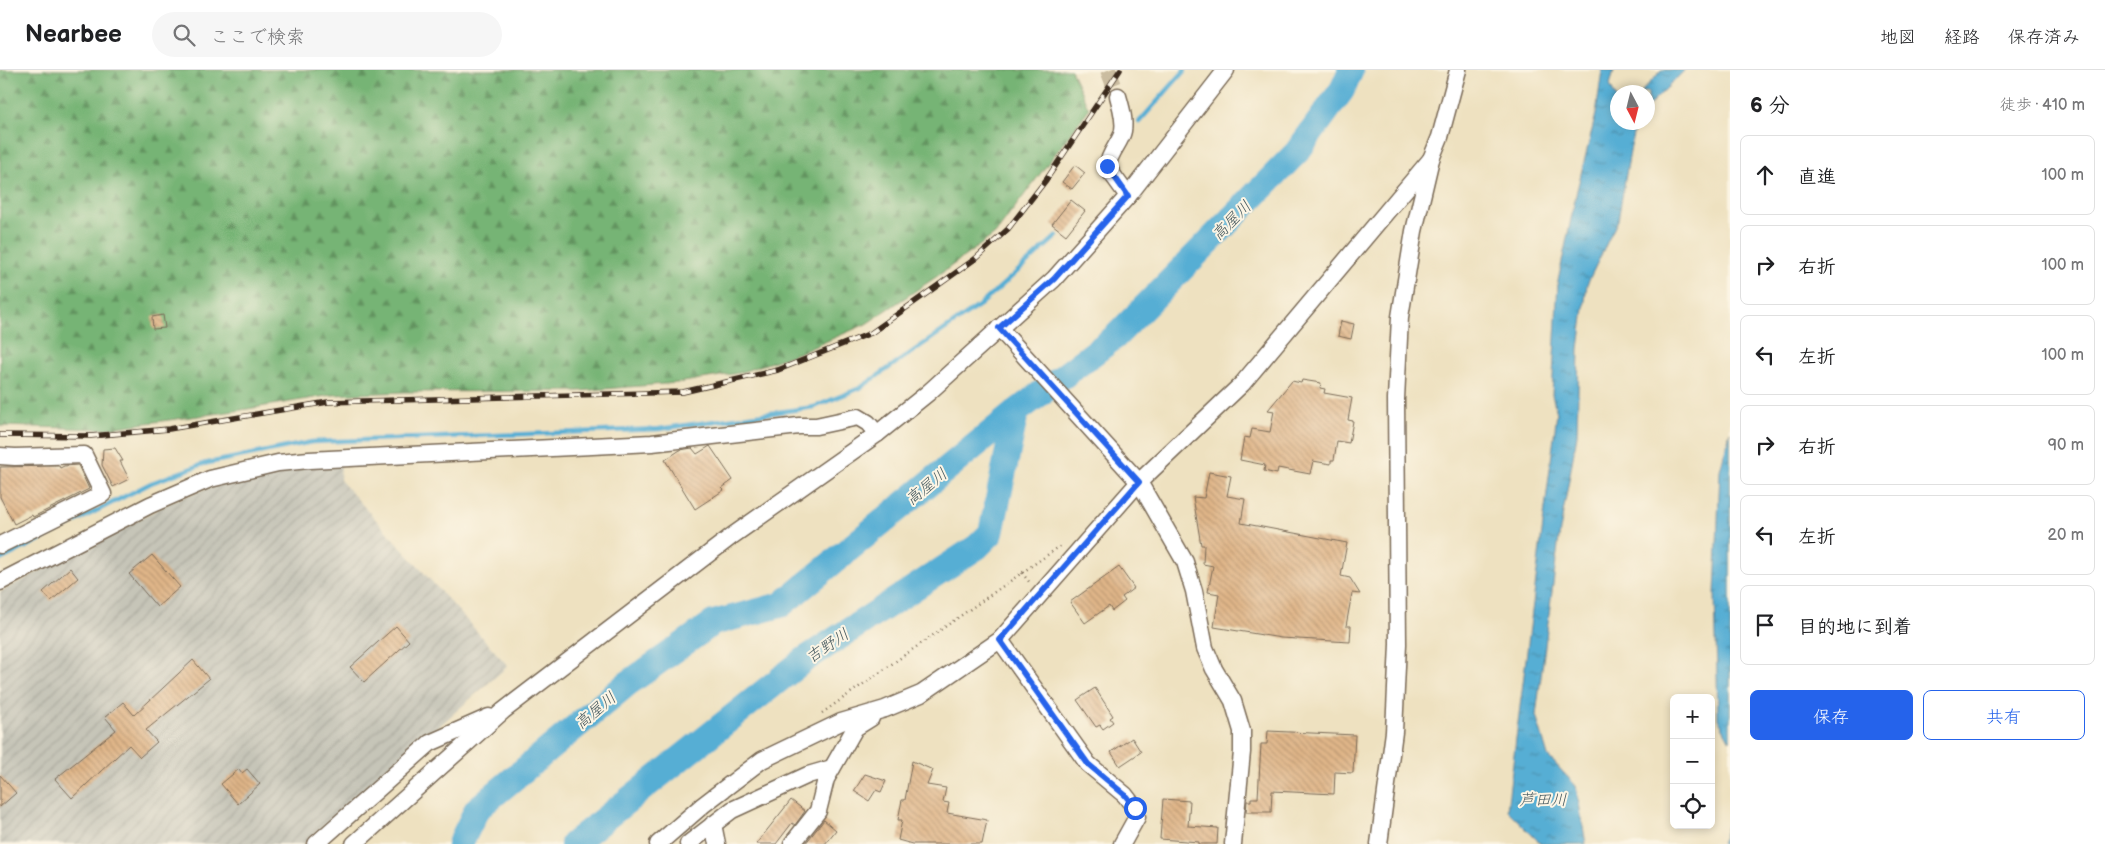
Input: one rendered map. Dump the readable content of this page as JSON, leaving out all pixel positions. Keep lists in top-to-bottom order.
{
  "water": ["高屋川", "吉野川", "芦田川"],
  "north": "bottom",
  "page": {
    "header": "Nearbee",
    "search": "ここで検索",
    "nav": ["地図", "経路", "保存済み"],
    "heading": ["6 分", "徒歩 · 410 m"],
    "list": [
      ["直進", "100 m"],
      ["右折", "100 m"],
      ["左折", "100 m"],
      ["右折", "90 m"],
      ["左折", "20 m"],
      "目的地に到着"
    ],
    "buttons": ["保存", "共有"],
    "map_buttons": ["+", "−"]
  }
}
